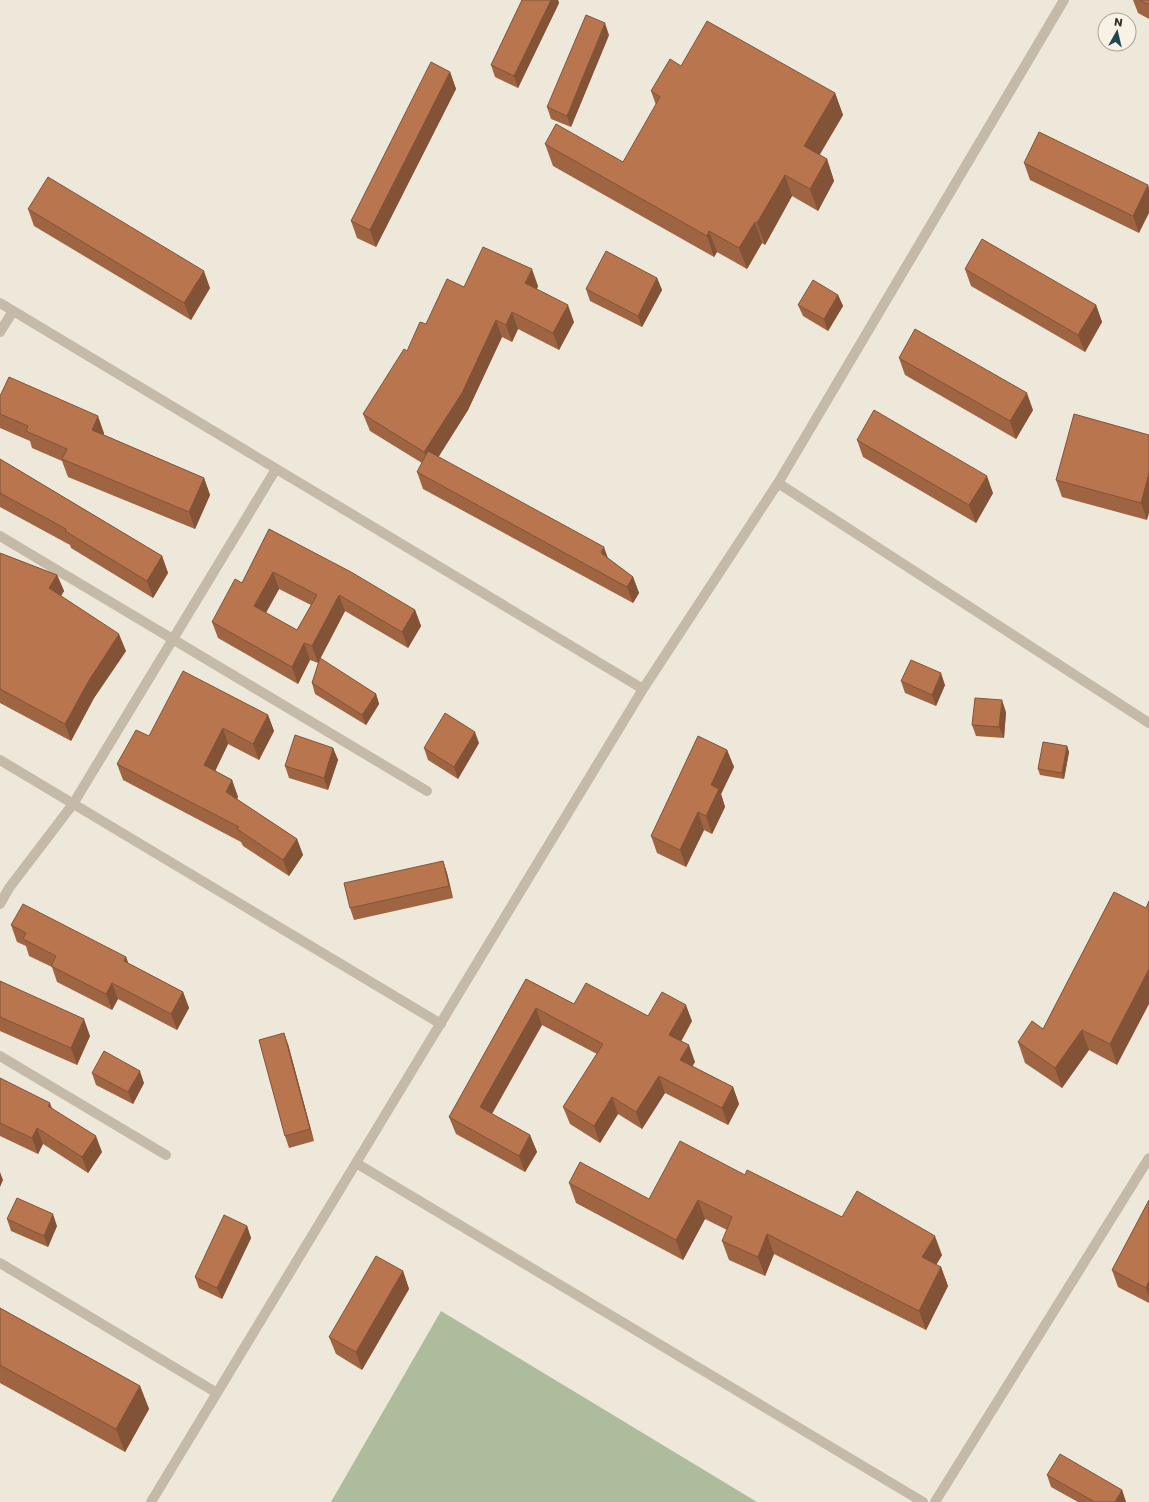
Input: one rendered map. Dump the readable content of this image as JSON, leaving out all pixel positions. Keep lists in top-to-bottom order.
{
  "north": "top"
}
